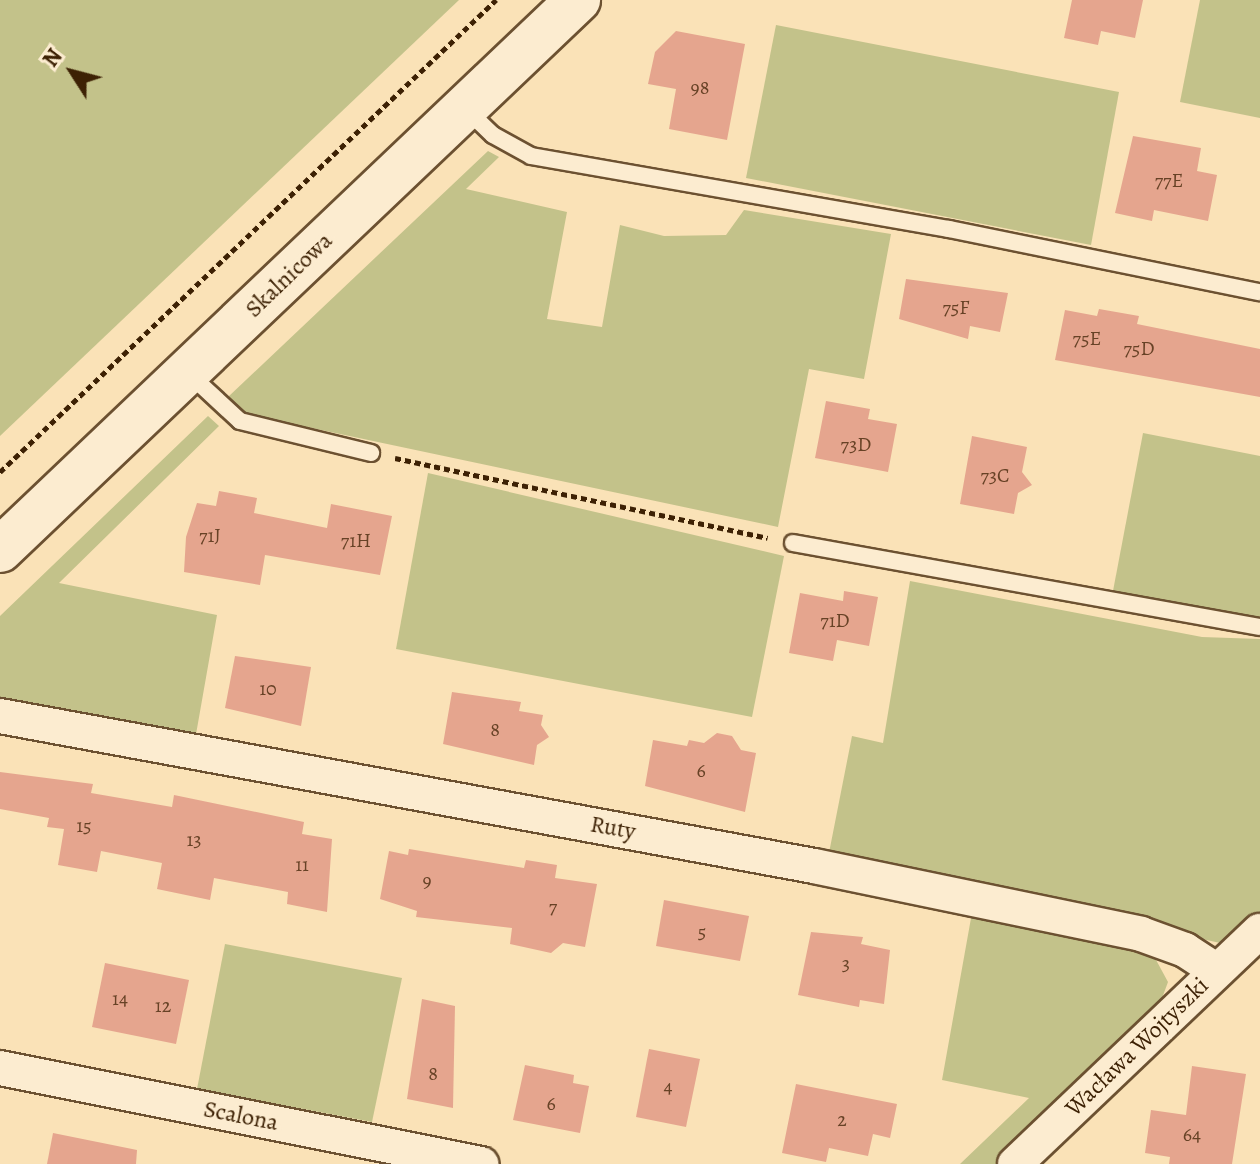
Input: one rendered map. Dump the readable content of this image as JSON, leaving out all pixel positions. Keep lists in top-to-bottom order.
{
  "streets": {
    "street": [
      "Skalnicowa",
      "Ruty",
      "Wacława Wojtyszki",
      "Scalona"
    ]
  },
  "crossings": [
    ["Ruty", "Wacława Wojtyszki"]
  ],
  "house_numbers": [
    "98",
    "77E",
    "75F",
    "75E",
    "75D",
    "73D",
    "73C",
    "71J",
    "71H",
    "71D",
    "10",
    "8",
    "6",
    "15",
    "13",
    "11",
    "9",
    "7",
    "5",
    "3",
    "14",
    "12",
    "8",
    "4",
    "6",
    "2",
    "64"
  ],
  "north": "top left"
}
